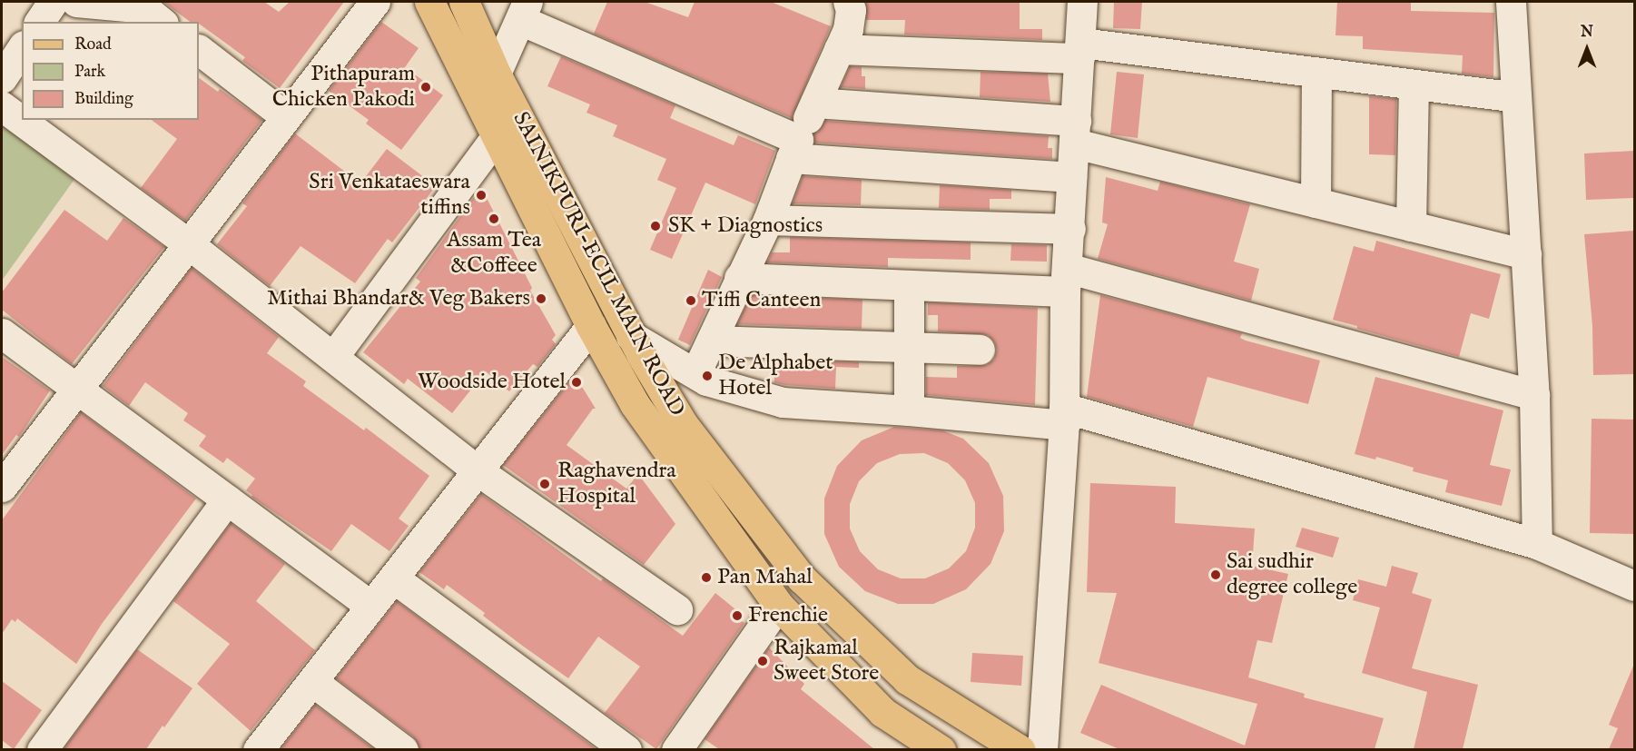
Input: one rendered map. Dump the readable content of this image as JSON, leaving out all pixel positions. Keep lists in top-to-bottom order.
{
  "streets": {
    "main road": ["SAINIKPURI-ECIL MAIN ROAD"]
  },
  "places": [
    "Pithapuram Chicken Pakodi",
    "Sri Venkataeswara tiffins",
    "Assam Tea &Coffeee",
    "SK + Diagnostics",
    "Mithai Bhandar& Veg Bakers",
    "Tiffi Canteen",
    "De Alphabet Hotel",
    "Woodside Hotel",
    "Raghavendra Hospital",
    "Sai sudhir degree college",
    "Pan Mahal",
    "Frenchie",
    "Rajkamal Sweet Store"
  ],
  "legend": ["Road", "Park", "Building"],
  "north": "top"
}
